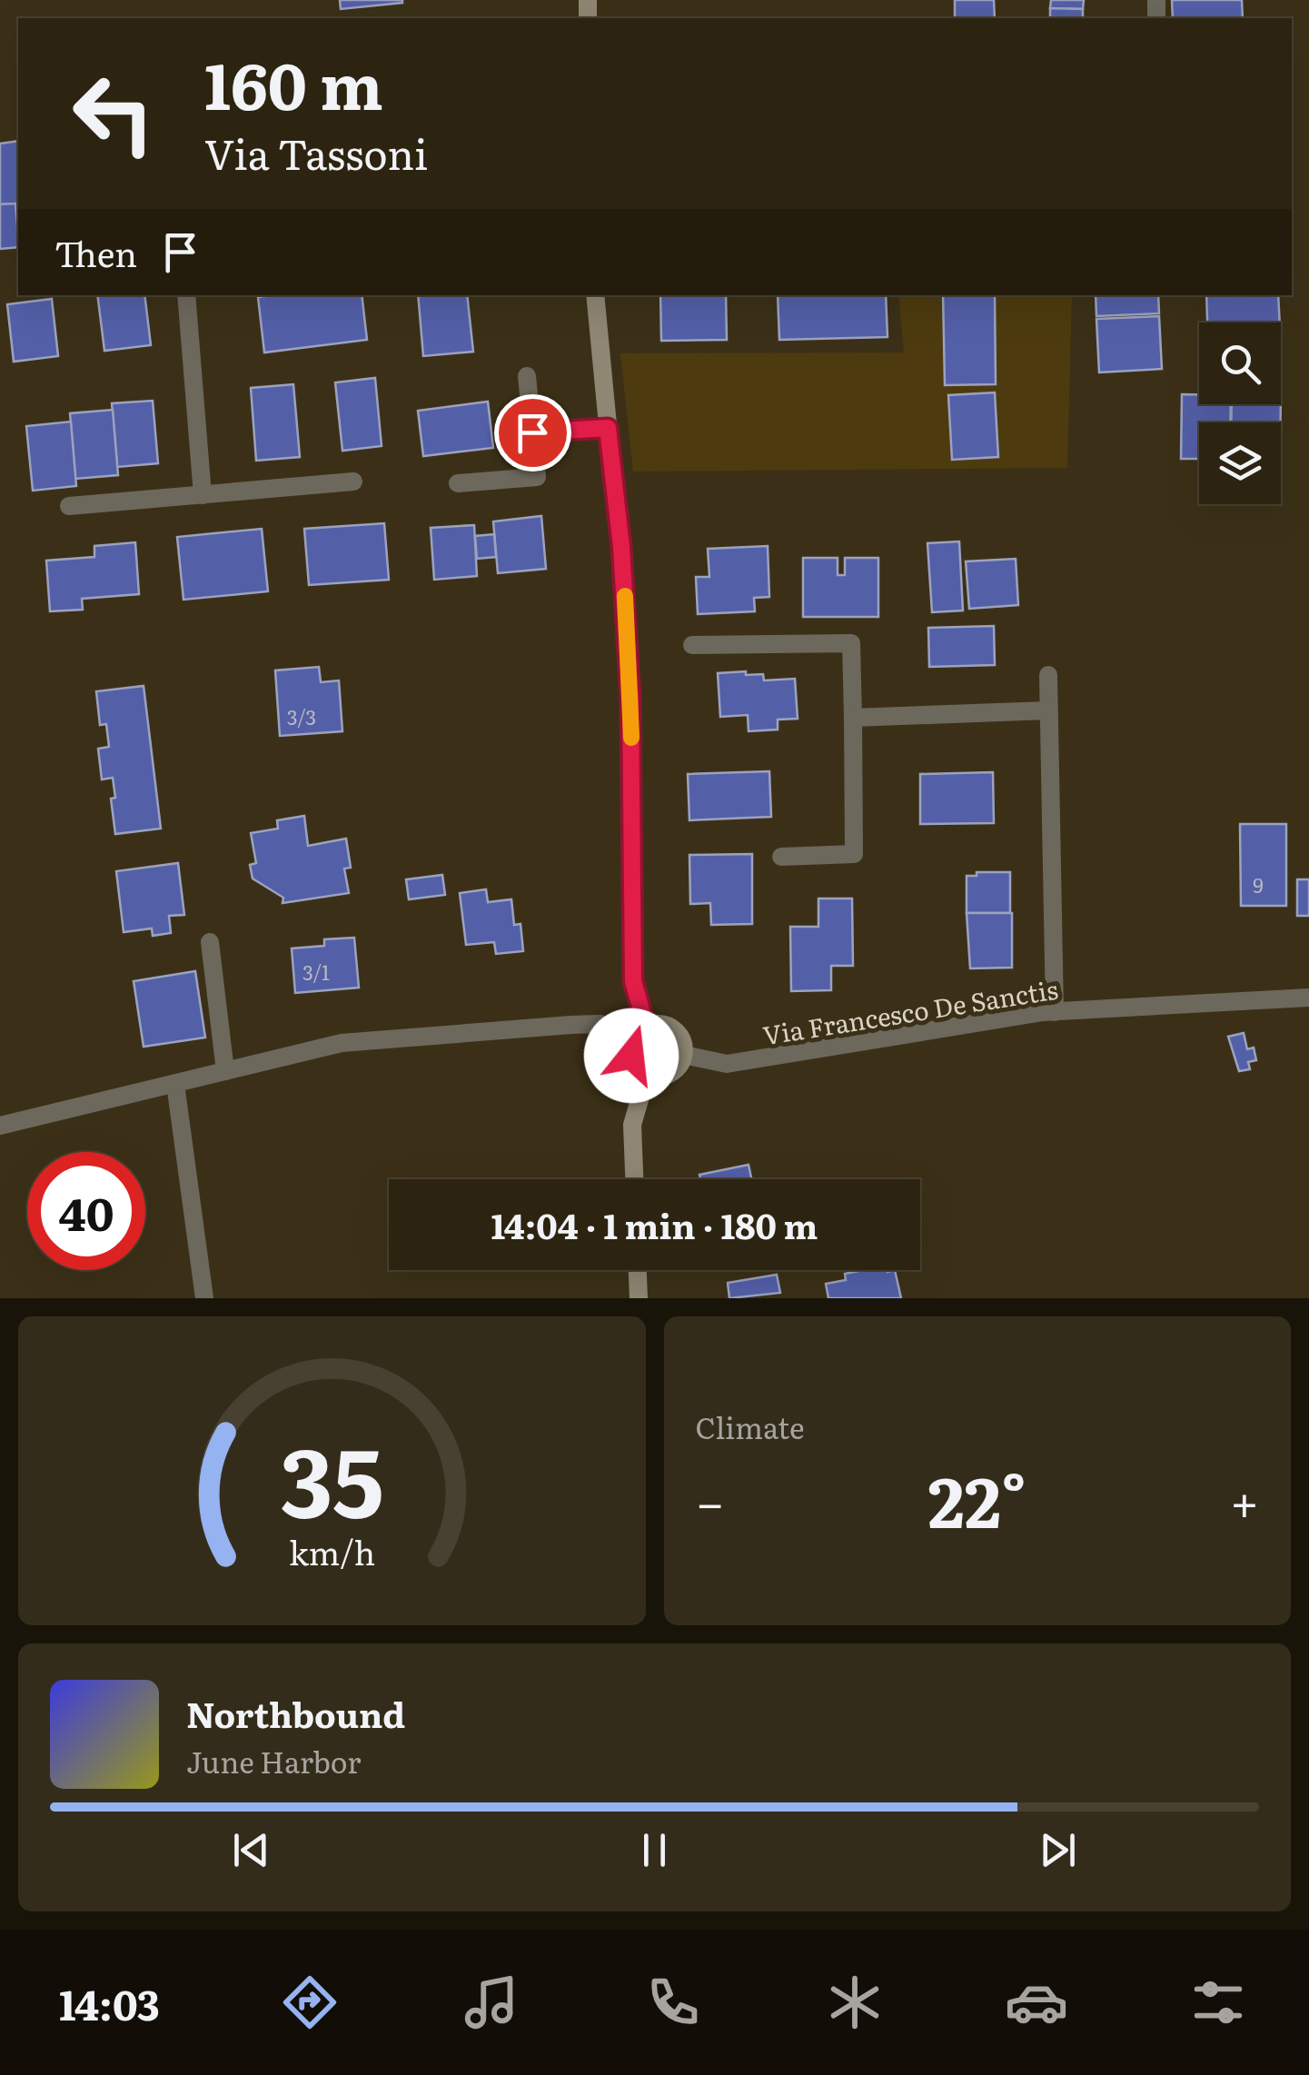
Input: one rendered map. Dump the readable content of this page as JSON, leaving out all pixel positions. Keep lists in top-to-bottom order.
{
  "streets": {
    "street": ["Via Francesco De Sanctis"]
  },
  "house_numbers": ["3/3", "9", "3/1"],
  "page": {
    "turn": ["160 m", "Via Tassoni"],
    "then": "Then",
    "limit": "40",
    "trip": "14:04 · 1 min · 180 m",
    "tile": "Climate",
    "heat": ["−", "22°", "+"],
    "song": ["Northbound", "June Harbor"],
    "tabs": "14:03",
    "gauge": ["35", "km/h"]
  }
}
